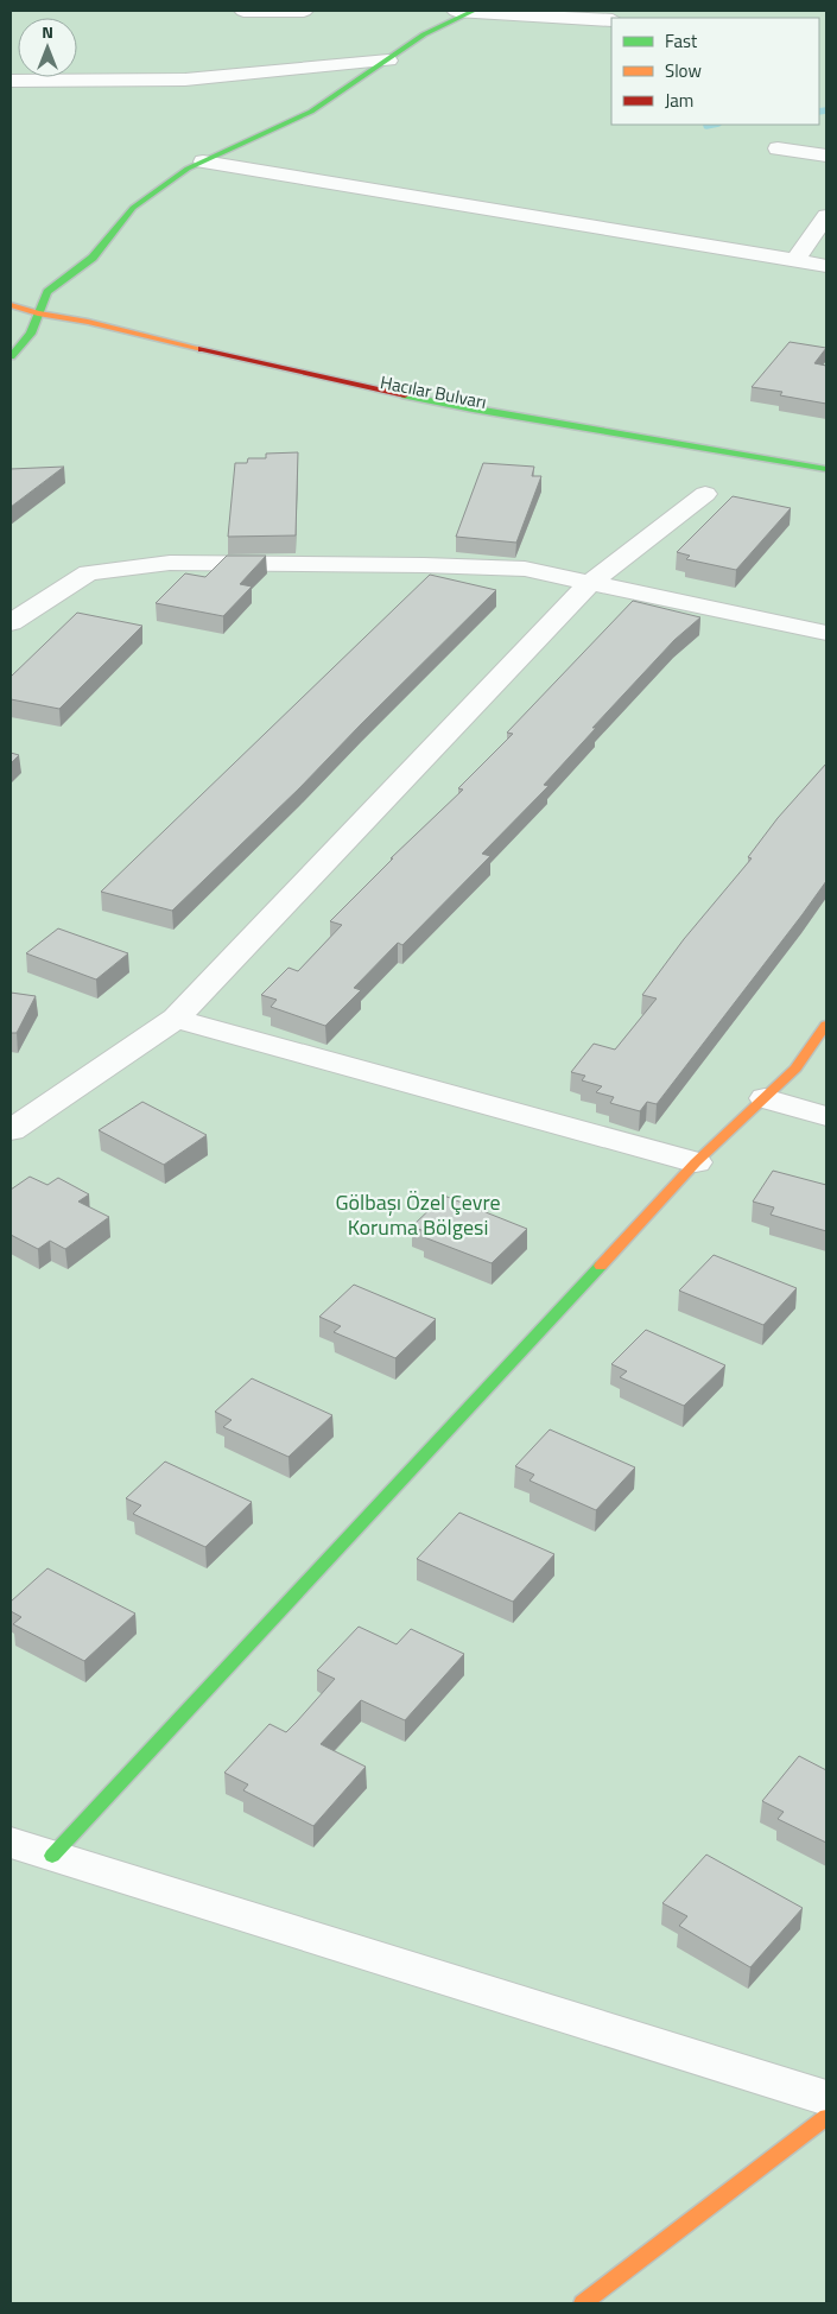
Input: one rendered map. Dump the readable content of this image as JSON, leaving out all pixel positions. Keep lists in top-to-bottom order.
{
  "streets": {
    "street": ["Hacılar Bulvarı"]
  },
  "parks": ["Gölbaşı Özel Çevre Koruma Bölgesi"],
  "legend": ["Fast", "Slow", "Jam"],
  "north": "top"
}
